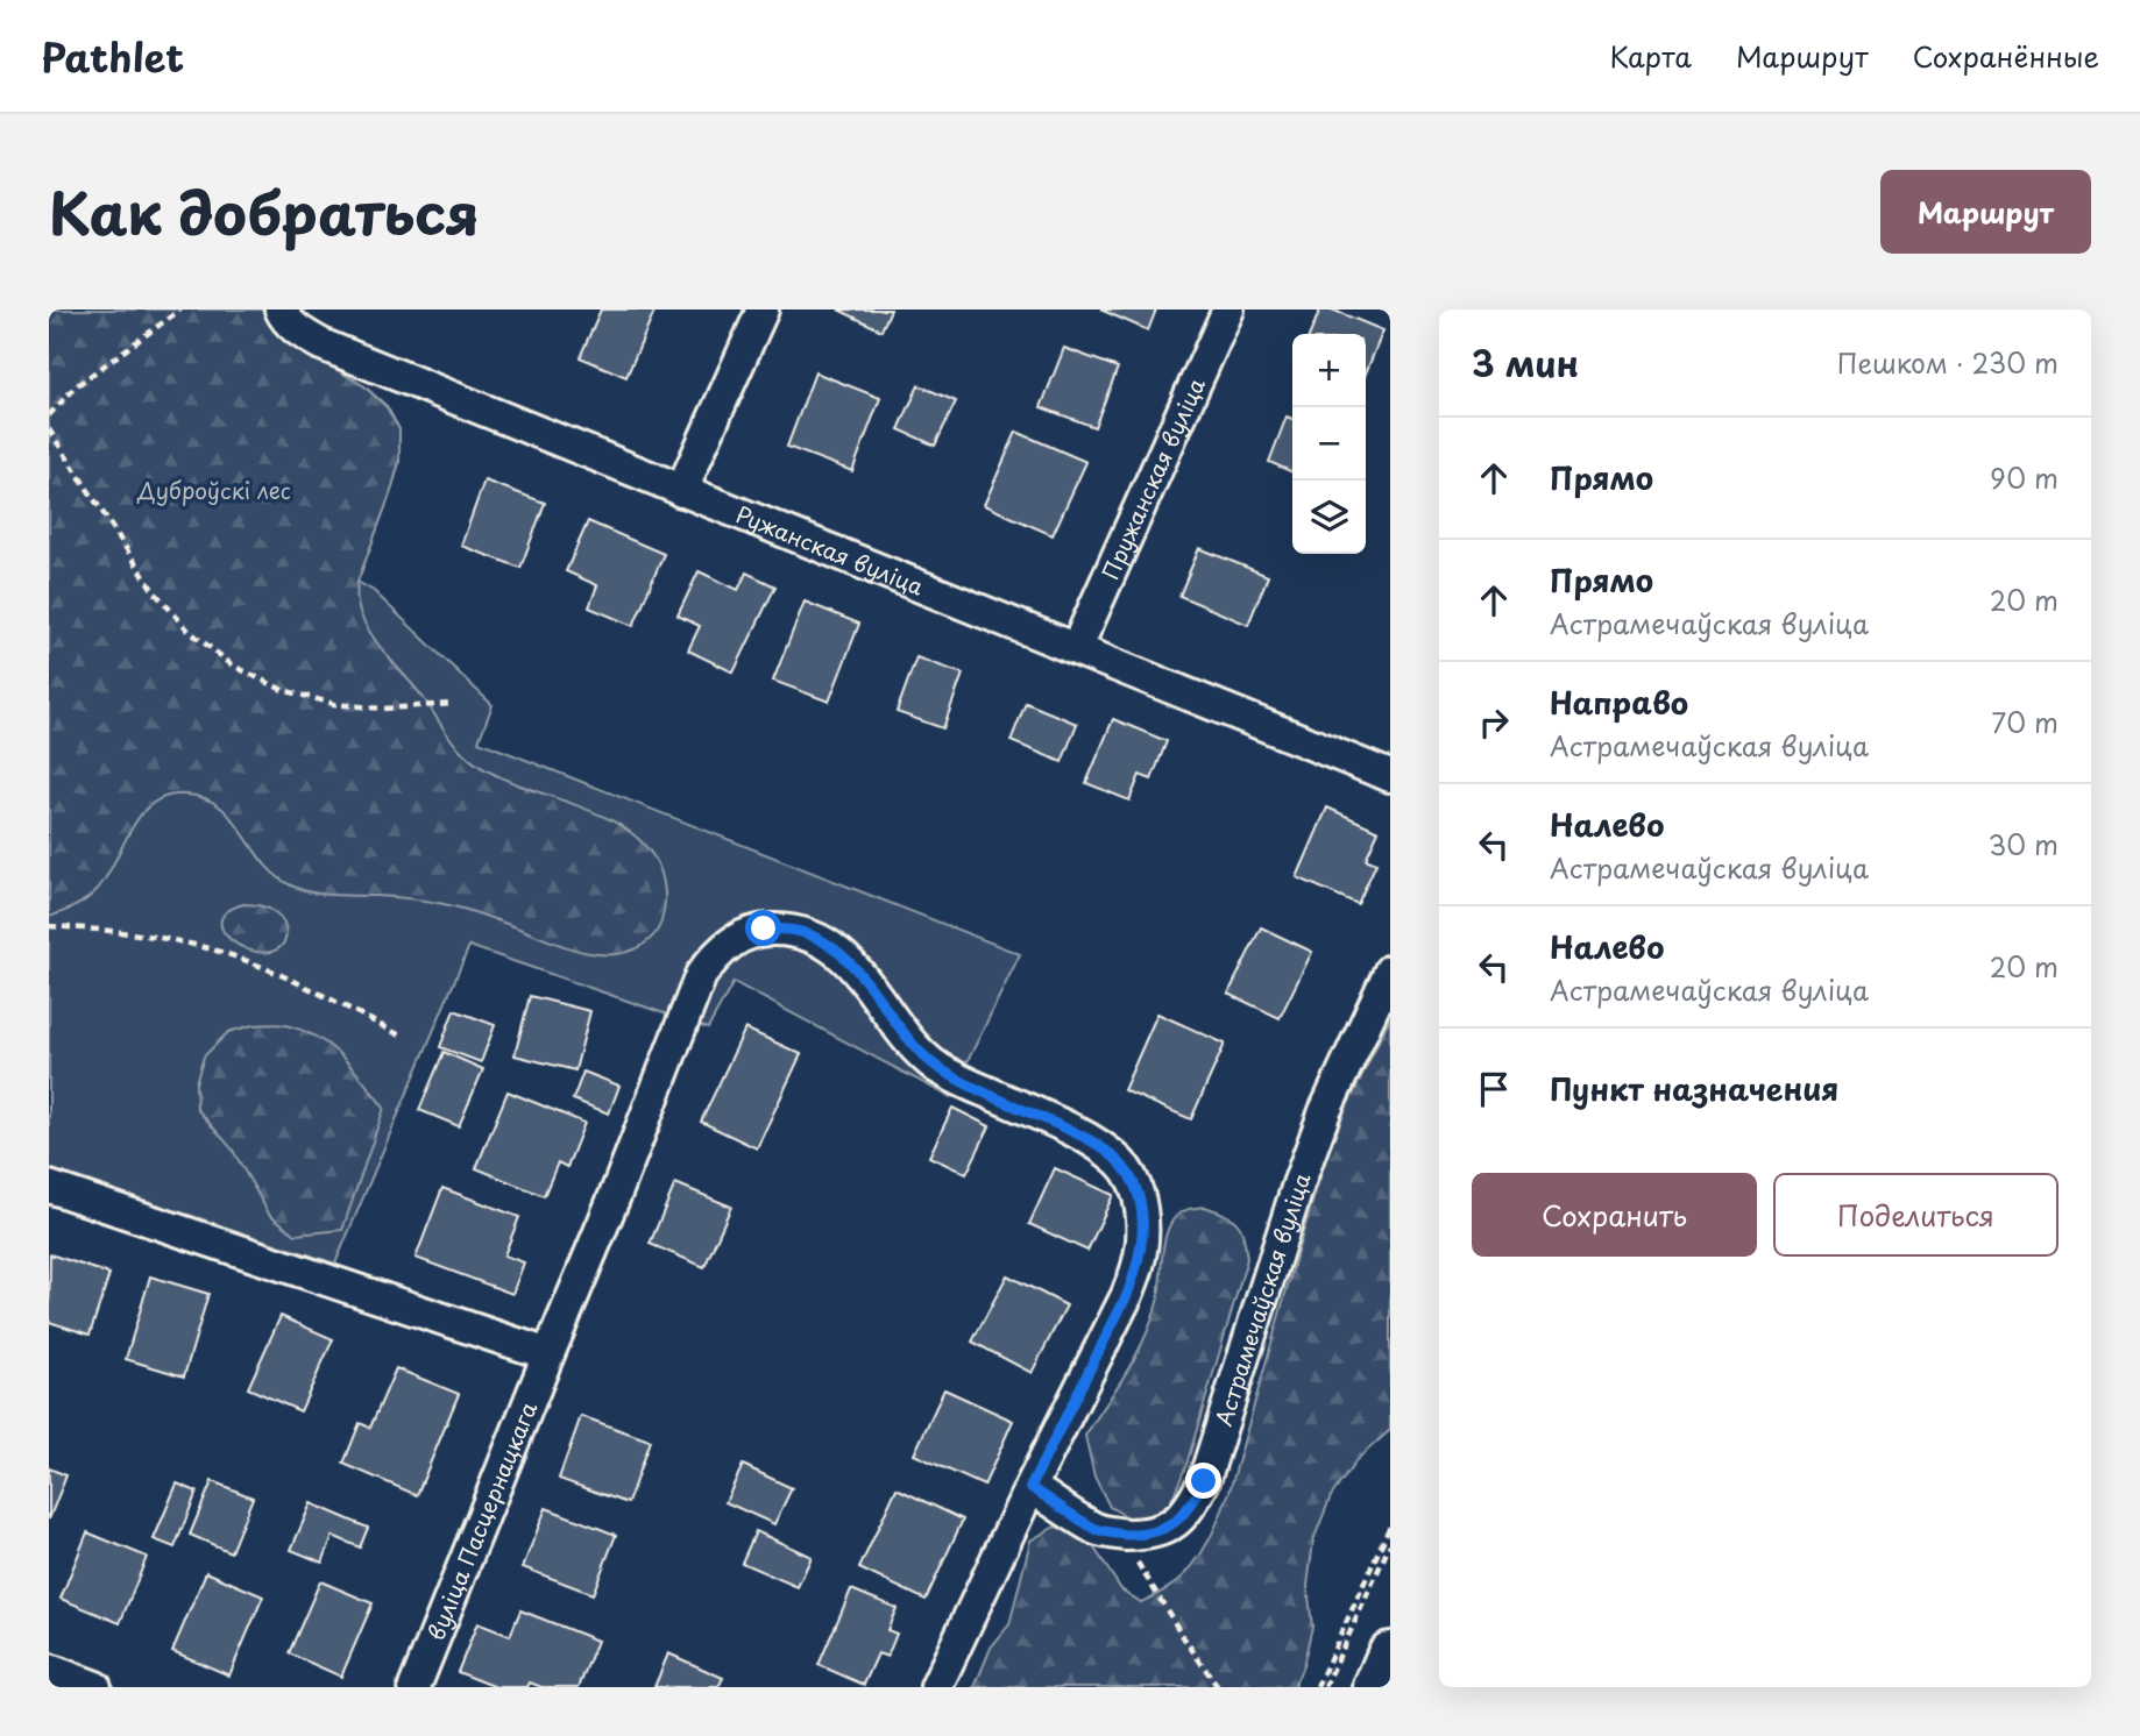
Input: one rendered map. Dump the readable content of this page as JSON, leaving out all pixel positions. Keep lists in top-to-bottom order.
{
  "streets": {
    "street": [
      "Пружанская вуліца",
      "Ружанская вуліца",
      "Астрамечаўская вуліца",
      "вуліца Пасцернацкага"
    ]
  },
  "crossings": [
    ["Пружанская вуліца", "Ружанская вуліца"],
    ["Астрамечаўская вуліца", "вуліца Пасцернацкага"]
  ],
  "parks": ["Дуброўскі лес"],
  "page": {
    "header": "Pathlet",
    "nav": ["Карта", "Маршрут", "Сохранённые"],
    "title": "Как добраться",
    "buttons": [
      "Маршрут",
      ["Сохранить", "Поделиться"]
    ],
    "heading": ["3 мин", "Пешком · 230 m"],
    "map_buttons": ["+", "−"],
    "list": [
      ["Прямо", "90 m"],
      ["Прямо", "Астрамечаўская вуліца", "20 m"],
      ["Направо", "Астрамечаўская вуліца", "70 m"],
      ["Налево", "Астрамечаўская вуліца", "30 m"],
      ["Налево", "Астрамечаўская вуліца", "20 m"],
      "Пункт назначения"
    ]
  }
}
